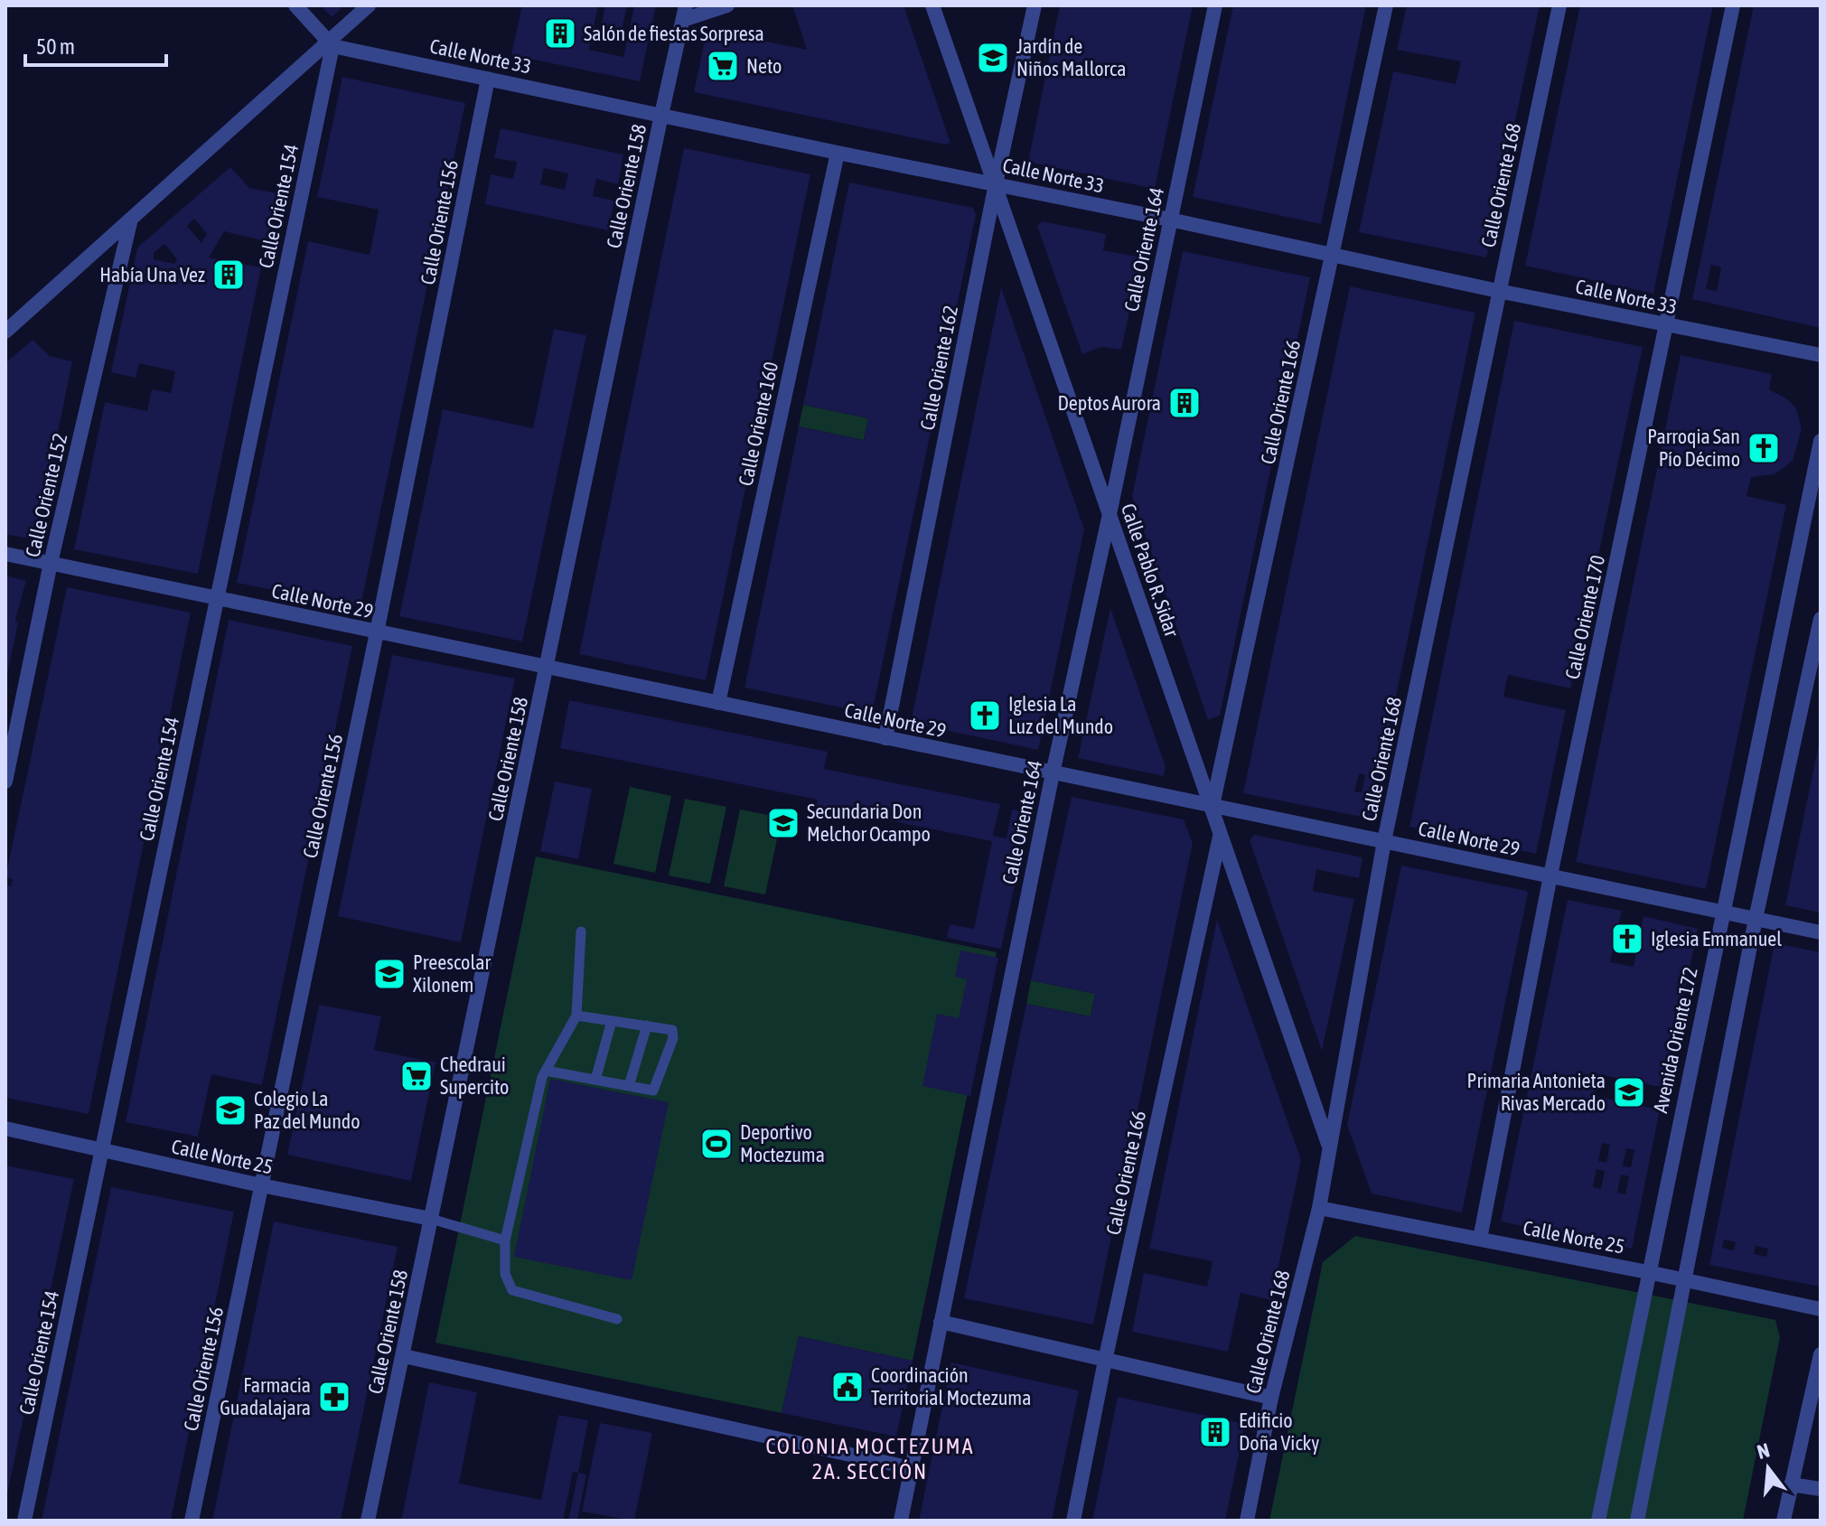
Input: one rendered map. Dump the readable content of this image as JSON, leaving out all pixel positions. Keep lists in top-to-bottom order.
{
  "streets": {
    "street": [
      "Calle Norte 33",
      "Calle Oriente 168",
      "Calle Oriente 158",
      "Calle Oriente 154",
      "Calle Oriente 156",
      "Calle Oriente 164",
      "Calle Oriente 162",
      "Calle Oriente 166",
      "Calle Oriente 160",
      "Calle Oriente 152",
      "Calle Pablo R. Sidar",
      "Calle Norte 29",
      "Calle Oriente 170",
      "Avenida Oriente 172",
      "Calle Norte 25"
    ]
  },
  "crossings": [
    ["Calle Norte 33", "Calle Oriente 168"],
    ["Calle Norte 33", "Calle Oriente 158"],
    ["Calle Norte 33", "Calle Oriente 154"],
    ["Calle Norte 33", "Calle Oriente 156"],
    ["Calle Norte 33", "Calle Oriente 164"],
    ["Calle Norte 33", "Calle Oriente 162"],
    ["Calle Norte 33", "Calle Oriente 166"],
    ["Calle Norte 33", "Calle Oriente 160"],
    ["Calle Norte 33", "Calle Pablo R. Sidar"],
    ["Calle Norte 33", "Calle Oriente 170"],
    ["Calle Oriente 168", "Calle Pablo R. Sidar"],
    ["Calle Oriente 168", "Calle Norte 29"],
    ["Calle Oriente 168", "Calle Norte 25"],
    ["Calle Oriente 158", "Calle Norte 29"],
    ["Calle Oriente 158", "Calle Norte 25"],
    ["Calle Oriente 154", "Calle Norte 29"],
    ["Calle Oriente 154", "Calle Norte 25"],
    ["Calle Oriente 156", "Calle Norte 29"],
    ["Calle Oriente 156", "Calle Norte 25"],
    ["Calle Oriente 164", "Calle Pablo R. Sidar"],
    ["Calle Oriente 164", "Calle Norte 29"],
    ["Calle Oriente 162", "Calle Pablo R. Sidar"],
    ["Calle Oriente 162", "Calle Norte 29"],
    ["Calle Oriente 166", "Calle Pablo R. Sidar"],
    ["Calle Oriente 166", "Calle Norte 29"],
    ["Calle Oriente 160", "Calle Norte 29"],
    ["Calle Oriente 152", "Calle Norte 29"],
    ["Calle Pablo R. Sidar", "Calle Norte 29"],
    ["Calle Norte 29", "Calle Oriente 170"],
    ["Calle Norte 29", "Avenida Oriente 172"],
    ["Calle Oriente 170", "Calle Norte 25"],
    ["Avenida Oriente 172", "Calle Norte 25"]
  ],
  "districts": ["COLONIA MOCTEZUMA 2A. SECCIÓN"],
  "places": {
    "building": [
      "Salón de fiestas Sorpresa",
      "Había Una Vez",
      "Deptos Aurora",
      "Edificio Doña Vicky"
    ],
    "school or university": [
      "Jardín de Niños Mallorca",
      "Secundaria Don Melchor Ocampo",
      "Preescolar Xilonem",
      "Primaria Antonieta Rivas Mercado",
      "Colegio La Paz del Mundo"
    ],
    "supermarket": ["Neto", "Chedraui Supercito"],
    "church": ["Parroqia San Pío Décimo", "Iglesia La Luz del Mundo", "Iglesia Emmanuel"],
    "sports": ["Deportivo Moctezuma"],
    "public building": ["Coordinación Territorial Moctezuma"],
    "pharmacy": ["Farmacia Guadalajara"]
  },
  "scale_bar": "50 m",
  "north": "top"
}
